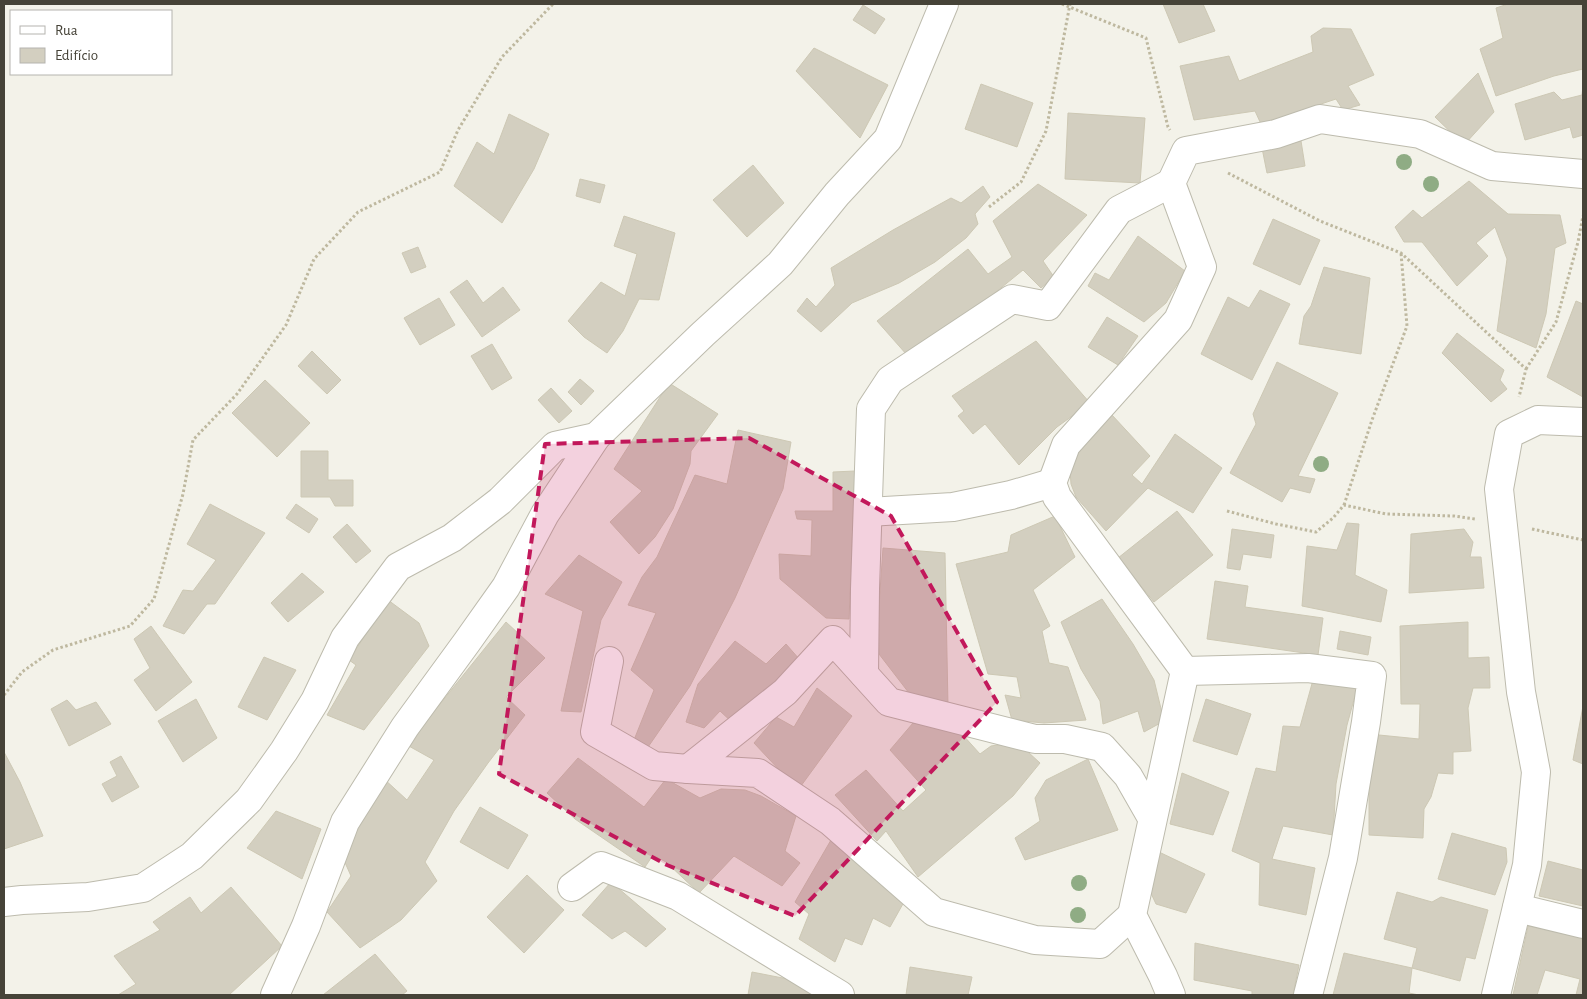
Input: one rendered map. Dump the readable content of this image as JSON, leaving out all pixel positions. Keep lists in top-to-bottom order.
{
  "legend": ["Rua", "Edifício"]
}
